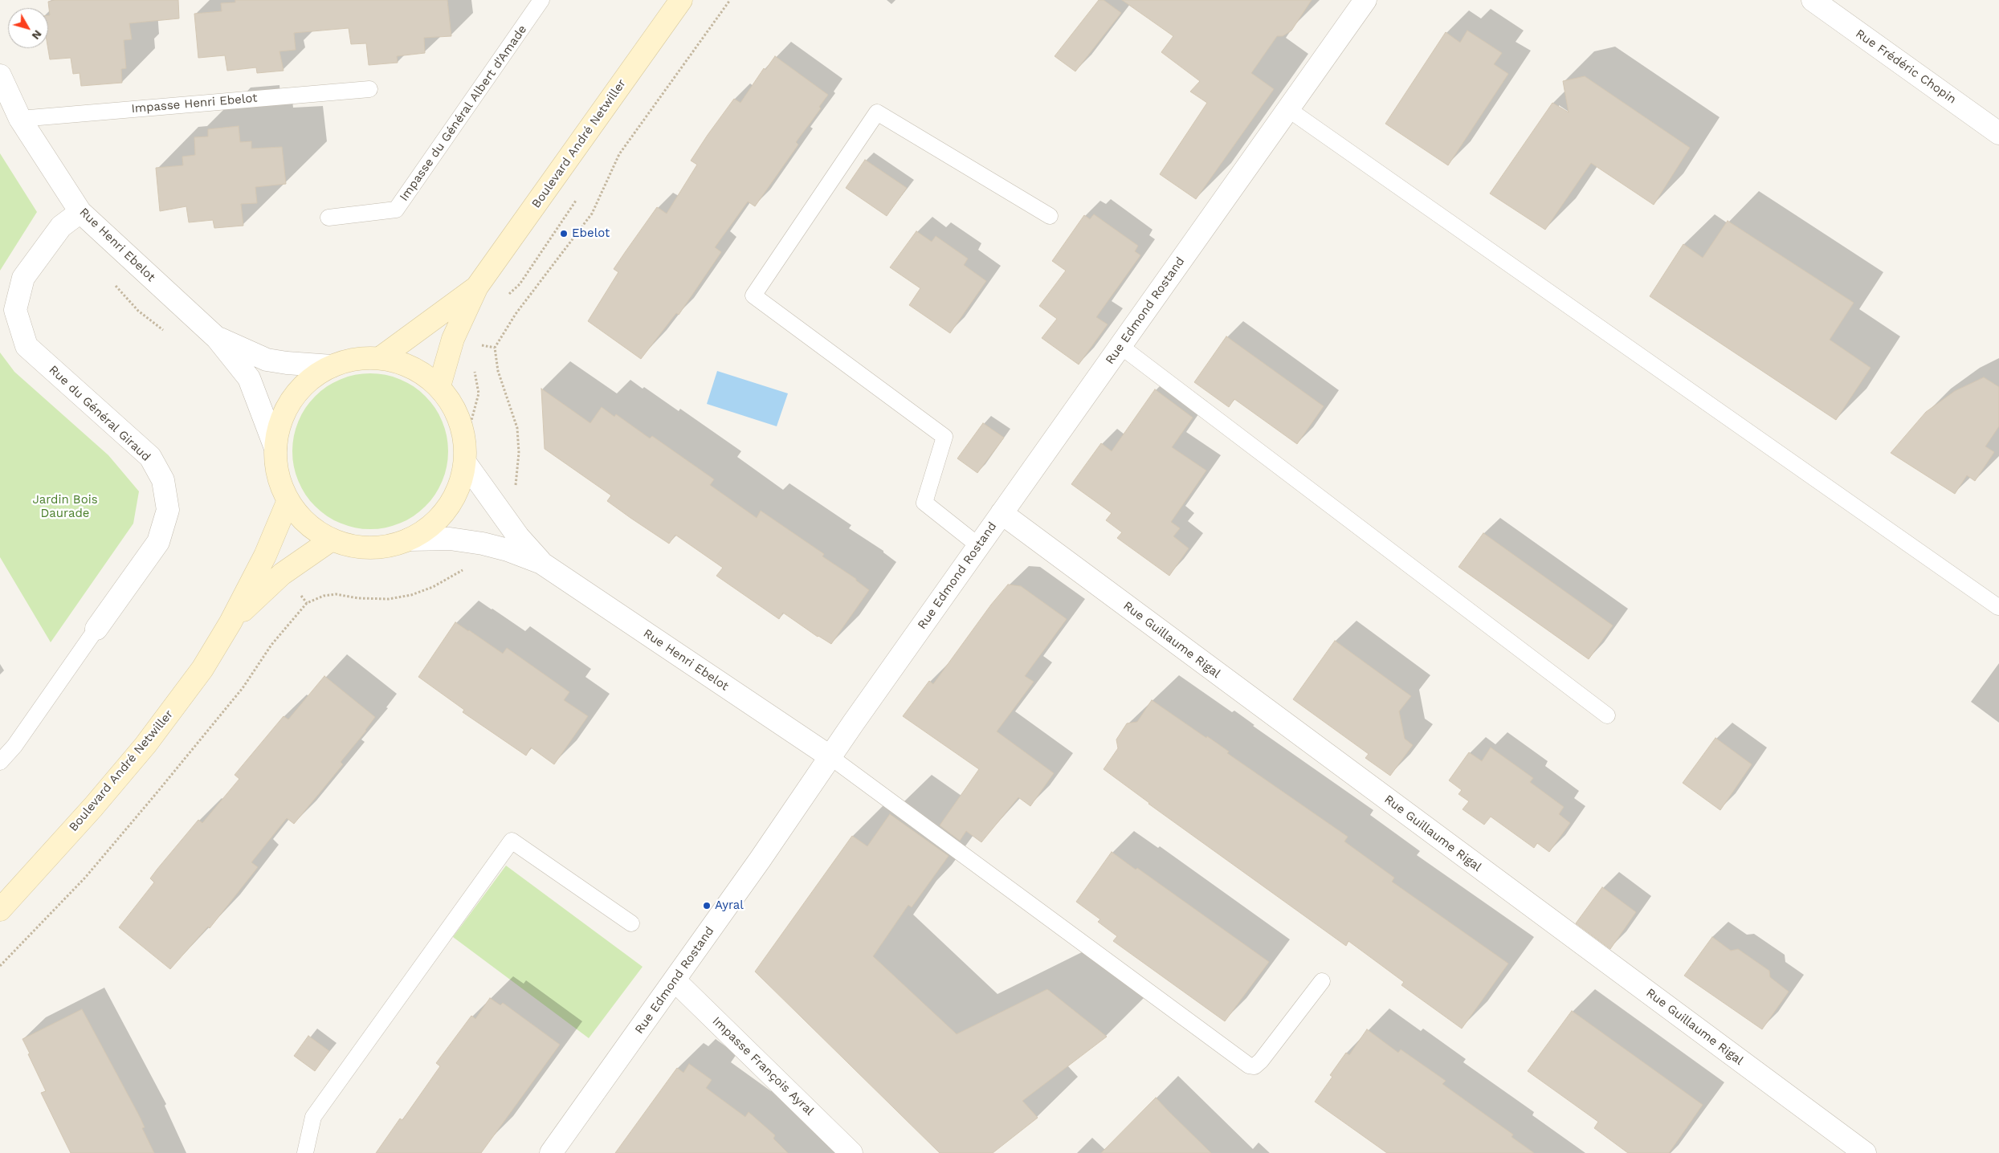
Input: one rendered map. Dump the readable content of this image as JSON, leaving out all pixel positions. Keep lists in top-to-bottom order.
{
  "streets": {
    "main road": ["Boulevard André Netwiller"],
    "street": [
      "Rue Frédéric Chopin",
      "Rue Henri Ebelot",
      "Rue Edmond Rostand",
      "Rue du Général Giraud",
      "Rue Guillaume Rigal",
      "Impasse François Ayral"
    ],
    "lane": ["Impasse Henri Ebelot", "Impasse du Général Albert d'Amade"]
  },
  "crossings": [
    ["Impasse Henri Ebelot", "Rue Henri Ebelot"],
    ["Rue Henri Ebelot", "Rue Edmond Rostand"],
    ["Rue Henri Ebelot", "Rue du Général Giraud"],
    ["Rue Edmond Rostand", "Rue Guillaume Rigal"],
    ["Rue Edmond Rostand", "Impasse François Ayral"]
  ],
  "parks": ["Jardin Bois Daurade"],
  "places": ["Ebelot", "Ayral"],
  "north": "bottom right"
}
